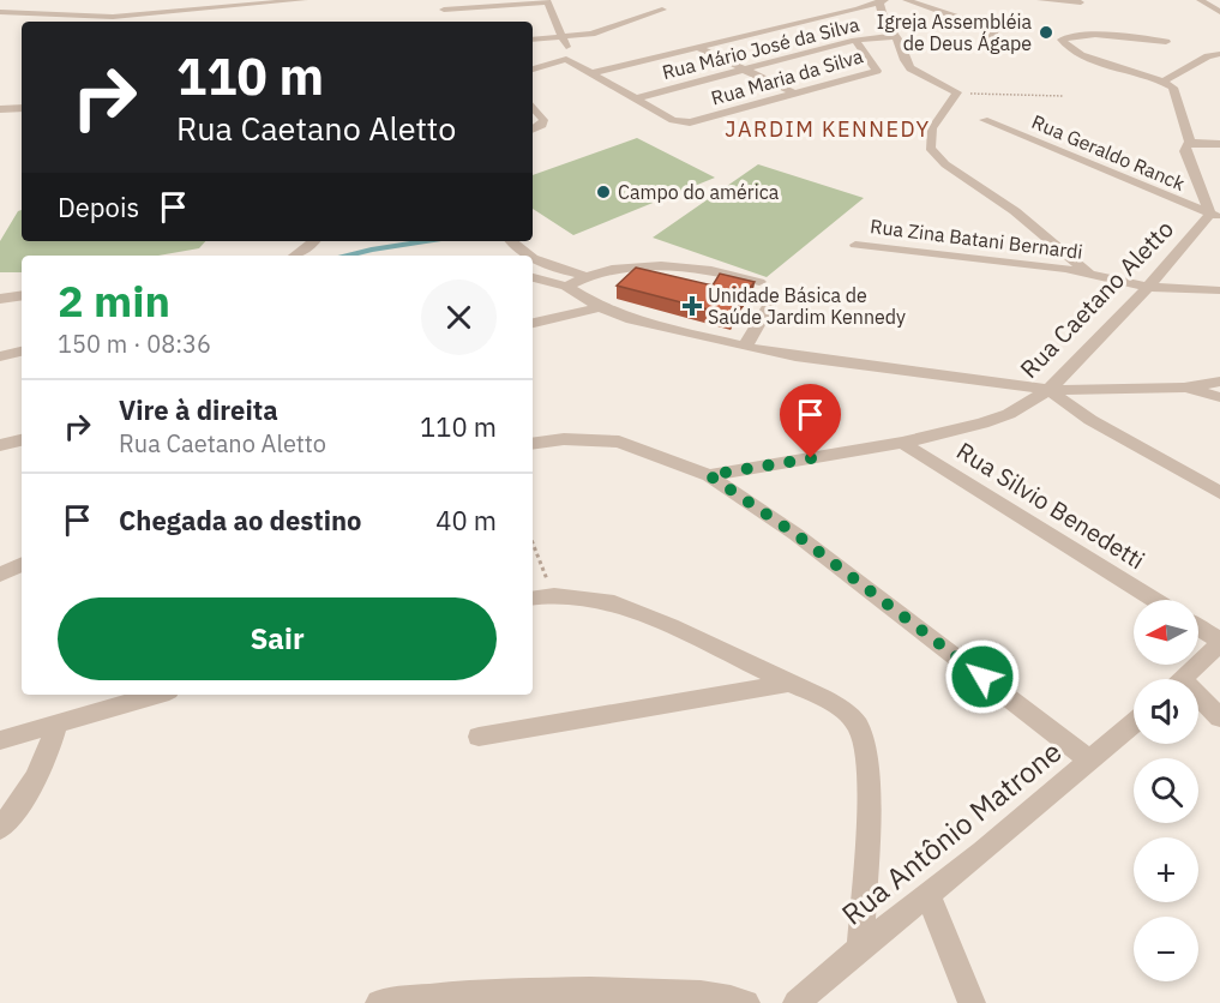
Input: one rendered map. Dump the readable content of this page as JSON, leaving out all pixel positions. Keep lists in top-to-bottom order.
{
  "streets": {
    "street": [
      "Rua Mário José da Silva",
      "Rua Maria da Silva",
      "Rua Geraldo Ranck",
      "Rua Zina Batani Bernardi",
      "Rua Caetano Aletto",
      "Rua Silvio Benedetti",
      "Rua Antônio Matrone"
    ]
  },
  "crossings": [
    ["Rua Mário José da Silva", "Rua Maria da Silva"],
    ["Rua Geraldo Ranck", "Rua Caetano Aletto"],
    ["Rua Zina Batani Bernardi", "Rua Caetano Aletto"],
    ["Rua Caetano Aletto", "Rua Silvio Benedetti"]
  ],
  "districts": ["JARDIM KENNEDY"],
  "places": {
    "other": ["Igreja Assembléia de Deus Ágape", "Campo do américa"],
    "health": ["Unidade Básica de Saúde Jardim Kennedy"]
  },
  "north": "left",
  "page": {
    "turn": ["110 m", "Rua Caetano Aletto"],
    "then": "Depois",
    "heading": ["2 min", "150 m · 08:36"],
    "list": [
      {
        "name": "Vire à direita",
        "note": "Rua Caetano Aletto",
        "value": "110 m"
      },
      {
        "name": "Chegada ao destino",
        "value": "40 m"
      }
    ],
    "buttons": "Sair",
    "map_buttons": ["+", "−"]
  }
}
